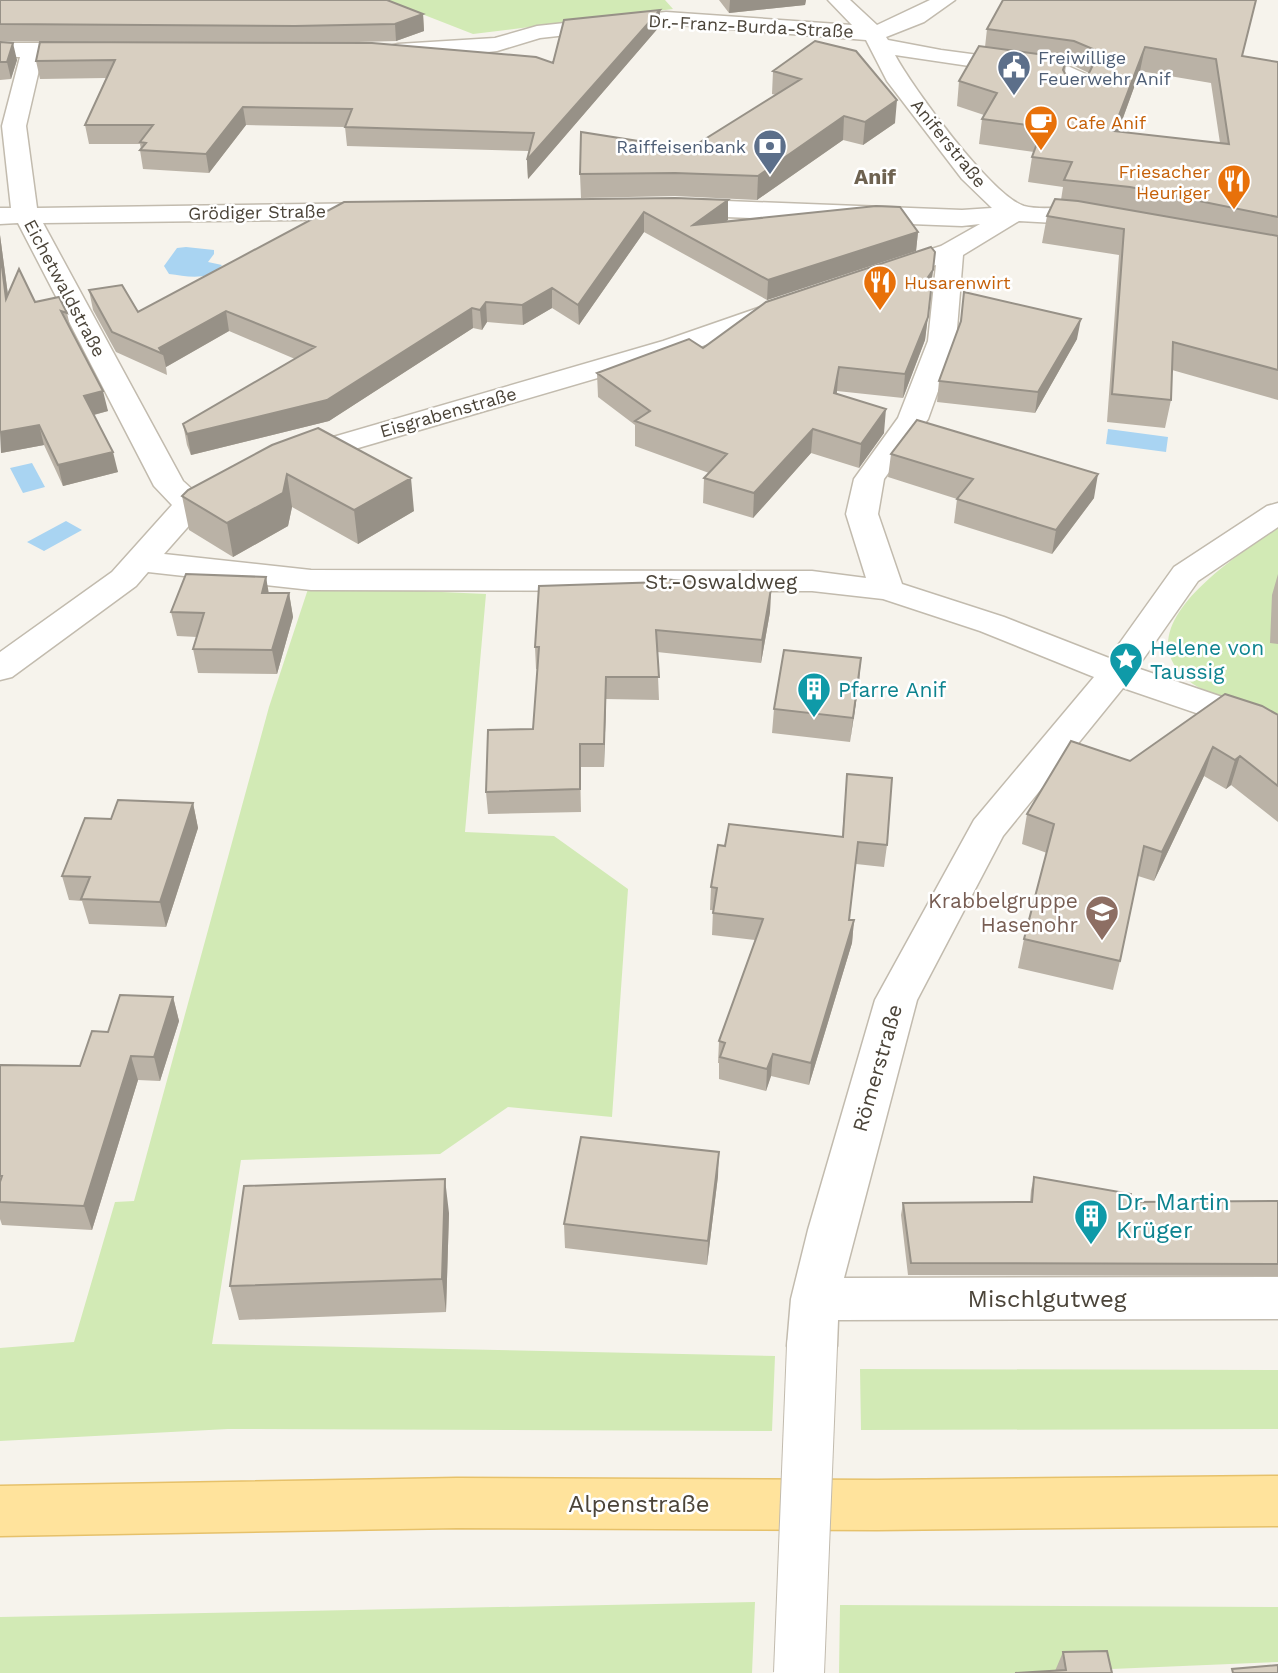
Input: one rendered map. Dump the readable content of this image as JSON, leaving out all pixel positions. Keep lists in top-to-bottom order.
{
  "streets": {
    "main road": ["Alpenstraße"],
    "street": [
      "Dr.-Franz-Burda-Straße",
      "Aniferstraße",
      "Grödiger Straße",
      "Eichetwaldstraße",
      "Eisgrabenstraße",
      "St.-Oswaldweg",
      "Römerstraße",
      "Mischlgutweg"
    ]
  },
  "crossings": [
    ["Dr.-Franz-Burda-Straße", "Aniferstraße"],
    ["Grödiger Straße", "Eichetwaldstraße"],
    ["Eichetwaldstraße", "Eisgrabenstraße"],
    ["Eisgrabenstraße", "St.-Oswaldweg"],
    ["St.-Oswaldweg", "Römerstraße"],
    ["Römerstraße", "Mischlgutweg"]
  ],
  "districts": ["Anif"],
  "places": {
    "public building": ["Freiwillige Feuerwehr Anif"],
    "cafe": ["Cafe Anif"],
    "bank": ["Raiffeisenbank"],
    "restaurant": ["Friesacher Heuriger", "Husarenwirt"],
    "place": ["Helene von Taussig"],
    "building": ["Pfarre Anif", "Dr. Martin Krüger"],
    "school or university": ["Krabbelgruppe Hasenohr"]
  }
}
